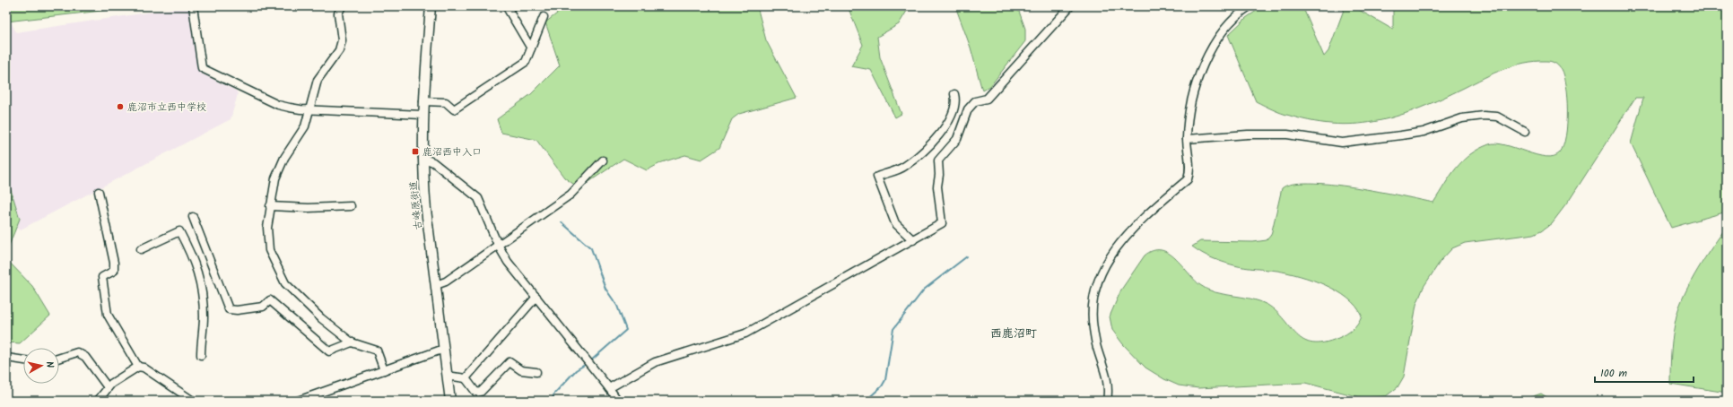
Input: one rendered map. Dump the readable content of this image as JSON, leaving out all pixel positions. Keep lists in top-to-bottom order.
{
  "streets": {
    "main road": ["古峰原街道"]
  },
  "districts": ["西鹿沼町"],
  "places": {
    "other": ["鹿沼市立西中学校"],
    "transit": ["鹿沼西中入口"]
  },
  "scale_bar": "100 m",
  "north": "right"
}
